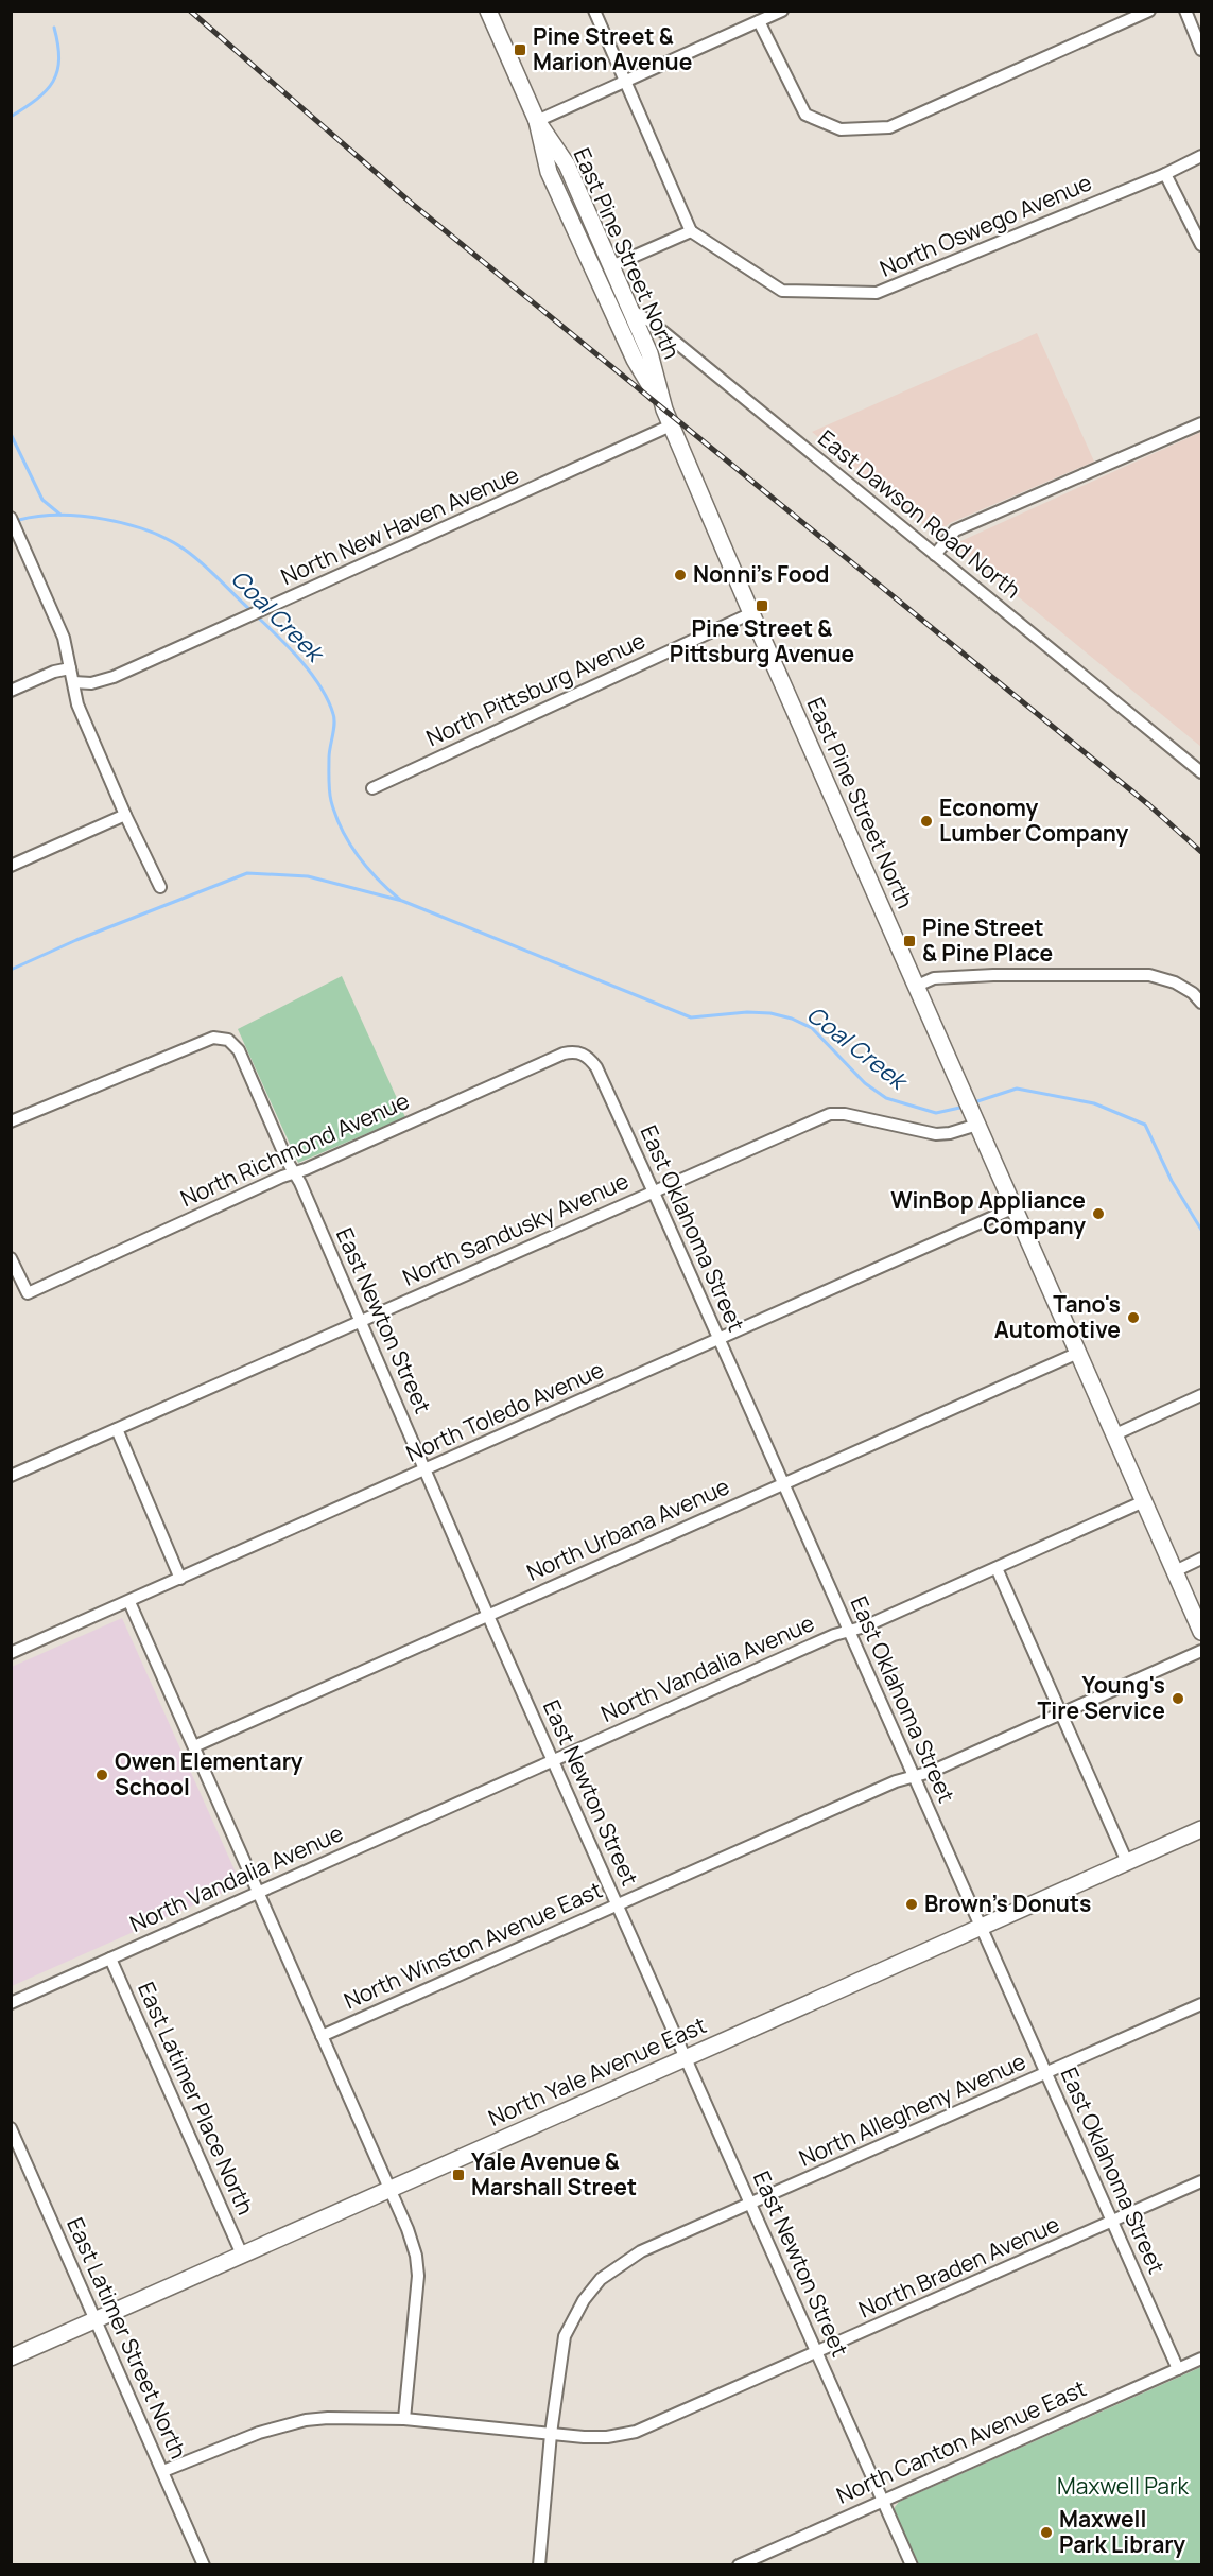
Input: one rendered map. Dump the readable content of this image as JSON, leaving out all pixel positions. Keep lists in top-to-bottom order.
{
  "streets": {
    "main road": ["East Pine Street North", "North Yale Avenue East"],
    "street": [
      "North Oswego Avenue",
      "East Dawson Road North",
      "North New Haven Avenue",
      "North Pittsburg Avenue",
      "North Richmond Avenue",
      "East Oklahoma Street",
      "North Sandusky Avenue",
      "East Newton Street",
      "North Toledo Avenue",
      "North Urbana Avenue",
      "North Vandalia Avenue",
      "North Winston Avenue East",
      "East Latimer Place North",
      "North Allegheny Avenue",
      "North Braden Avenue",
      "East Latimer Street North",
      "North Canton Avenue East"
    ]
  },
  "crossings": [
    ["East Pine Street North", "East Dawson Road North"],
    ["East Pine Street North", "North New Haven Avenue"],
    ["East Pine Street North", "North Pittsburg Avenue"],
    ["East Pine Street North", "North Sandusky Avenue"],
    ["East Pine Street North", "North Toledo Avenue"],
    ["East Pine Street North", "North Urbana Avenue"],
    ["East Pine Street North", "North Vandalia Avenue"],
    ["North Richmond Avenue", "East Oklahoma Street"],
    ["North Richmond Avenue", "East Newton Street"],
    ["East Oklahoma Street", "North Sandusky Avenue"],
    ["East Oklahoma Street", "North Toledo Avenue"],
    ["East Oklahoma Street", "North Urbana Avenue"],
    ["East Oklahoma Street", "North Vandalia Avenue"],
    ["East Oklahoma Street", "North Winston Avenue East"],
    ["East Oklahoma Street", "North Yale Avenue East"],
    ["East Oklahoma Street", "North Allegheny Avenue"],
    ["East Oklahoma Street", "North Braden Avenue"],
    ["East Oklahoma Street", "North Canton Avenue East"],
    ["North Sandusky Avenue", "East Newton Street"],
    ["East Newton Street", "North Toledo Avenue"],
    ["East Newton Street", "North Urbana Avenue"],
    ["East Newton Street", "North Vandalia Avenue"],
    ["East Newton Street", "North Winston Avenue East"],
    ["East Newton Street", "North Yale Avenue East"],
    ["East Newton Street", "North Allegheny Avenue"],
    ["East Newton Street", "North Braden Avenue"],
    ["East Newton Street", "North Canton Avenue East"],
    ["North Vandalia Avenue", "East Latimer Place North"],
    ["North Yale Avenue East", "East Latimer Place North"],
    ["North Yale Avenue East", "East Latimer Street North"],
    ["North Allegheny Avenue", "North Braden Avenue"]
  ],
  "water": ["Coal Creek"],
  "parks": ["Maxwell Park"],
  "places": {
    "transit": [
      "Pine Street & Marion Avenue",
      "Pine Street & Pittsburg Avenue",
      "Pine Street & Pine Place",
      "Yale Avenue & Marshall Street"
    ],
    "other": [
      "Nonni's Food",
      "Economy Lumber Company",
      "WinBop Appliance Company",
      "Tano's Automotive",
      "Young's Tire Service",
      "Owen Elementary School",
      "Brown's Donuts",
      "Maxwell Park Library"
    ]
  }
}
